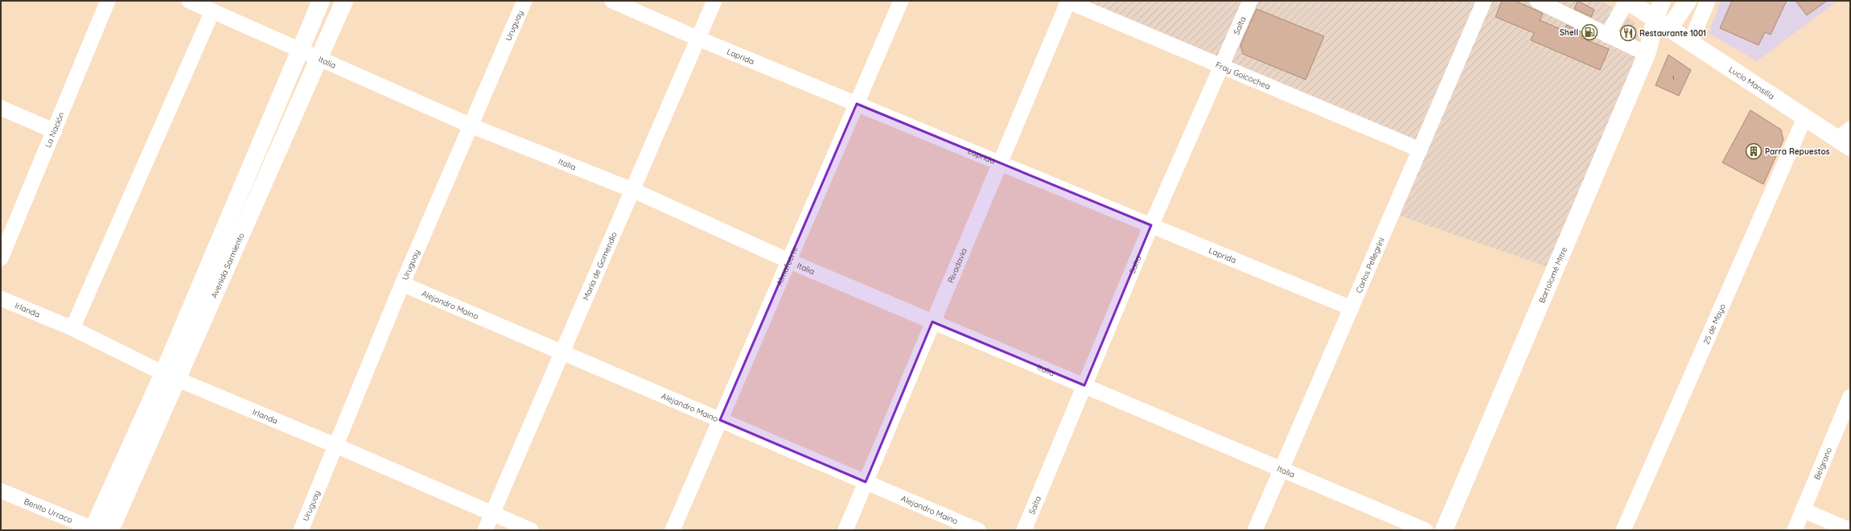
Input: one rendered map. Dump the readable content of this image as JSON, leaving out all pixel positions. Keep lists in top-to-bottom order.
{
  "streets": {
    "main road": ["Lucio Mansilla", "Avenida Sarmiento", "Bartolomé Mitre"],
    "street": [
      "Uruguay",
      "Salta",
      "Laprida",
      "Italia",
      "Fray Goicochea",
      "La Nación",
      "María de Gomendio",
      "Almafuerte",
      "Rivadavia",
      "Carlos Pellegrini",
      "Alejandro Maino",
      "Irlanda",
      "25 de Mayo",
      "Belgrano",
      "Benito Urraco"
    ]
  },
  "crossings": [
    ["Uruguay", "Italia"],
    ["Uruguay", "Alejandro Maino"],
    ["Uruguay", "Irlanda"],
    ["Salta", "Laprida"],
    ["Salta", "Italia"],
    ["Salta", "Fray Goicochea"],
    ["Laprida", "María de Gomendio"],
    ["Laprida", "Almafuerte"],
    ["Laprida", "Rivadavia"],
    ["Laprida", "Carlos Pellegrini"],
    ["Italia", "Avenida Sarmiento"],
    ["Italia", "María de Gomendio"],
    ["Italia", "Almafuerte"],
    ["Italia", "Rivadavia"],
    ["Italia", "Carlos Pellegrini"],
    ["Fray Goicochea", "Rivadavia"],
    ["Fray Goicochea", "Carlos Pellegrini"],
    ["Lucio Mansilla", "Bartolomé Mitre"],
    ["Lucio Mansilla", "25 de Mayo"],
    ["Avenida Sarmiento", "Irlanda"],
    ["Avenida Sarmiento", "Benito Urraco"],
    ["María de Gomendio", "Alejandro Maino"],
    ["María de Gomendio", "Irlanda"],
    ["Almafuerte", "Alejandro Maino"],
    ["Rivadavia", "Alejandro Maino"]
  ],
  "places": {
    "fuel station": ["Shell"],
    "restaurant": ["Restaurante 1001"],
    "building": ["Parra Repuestos"]
  },
  "house_numbers": ["1"]
}
